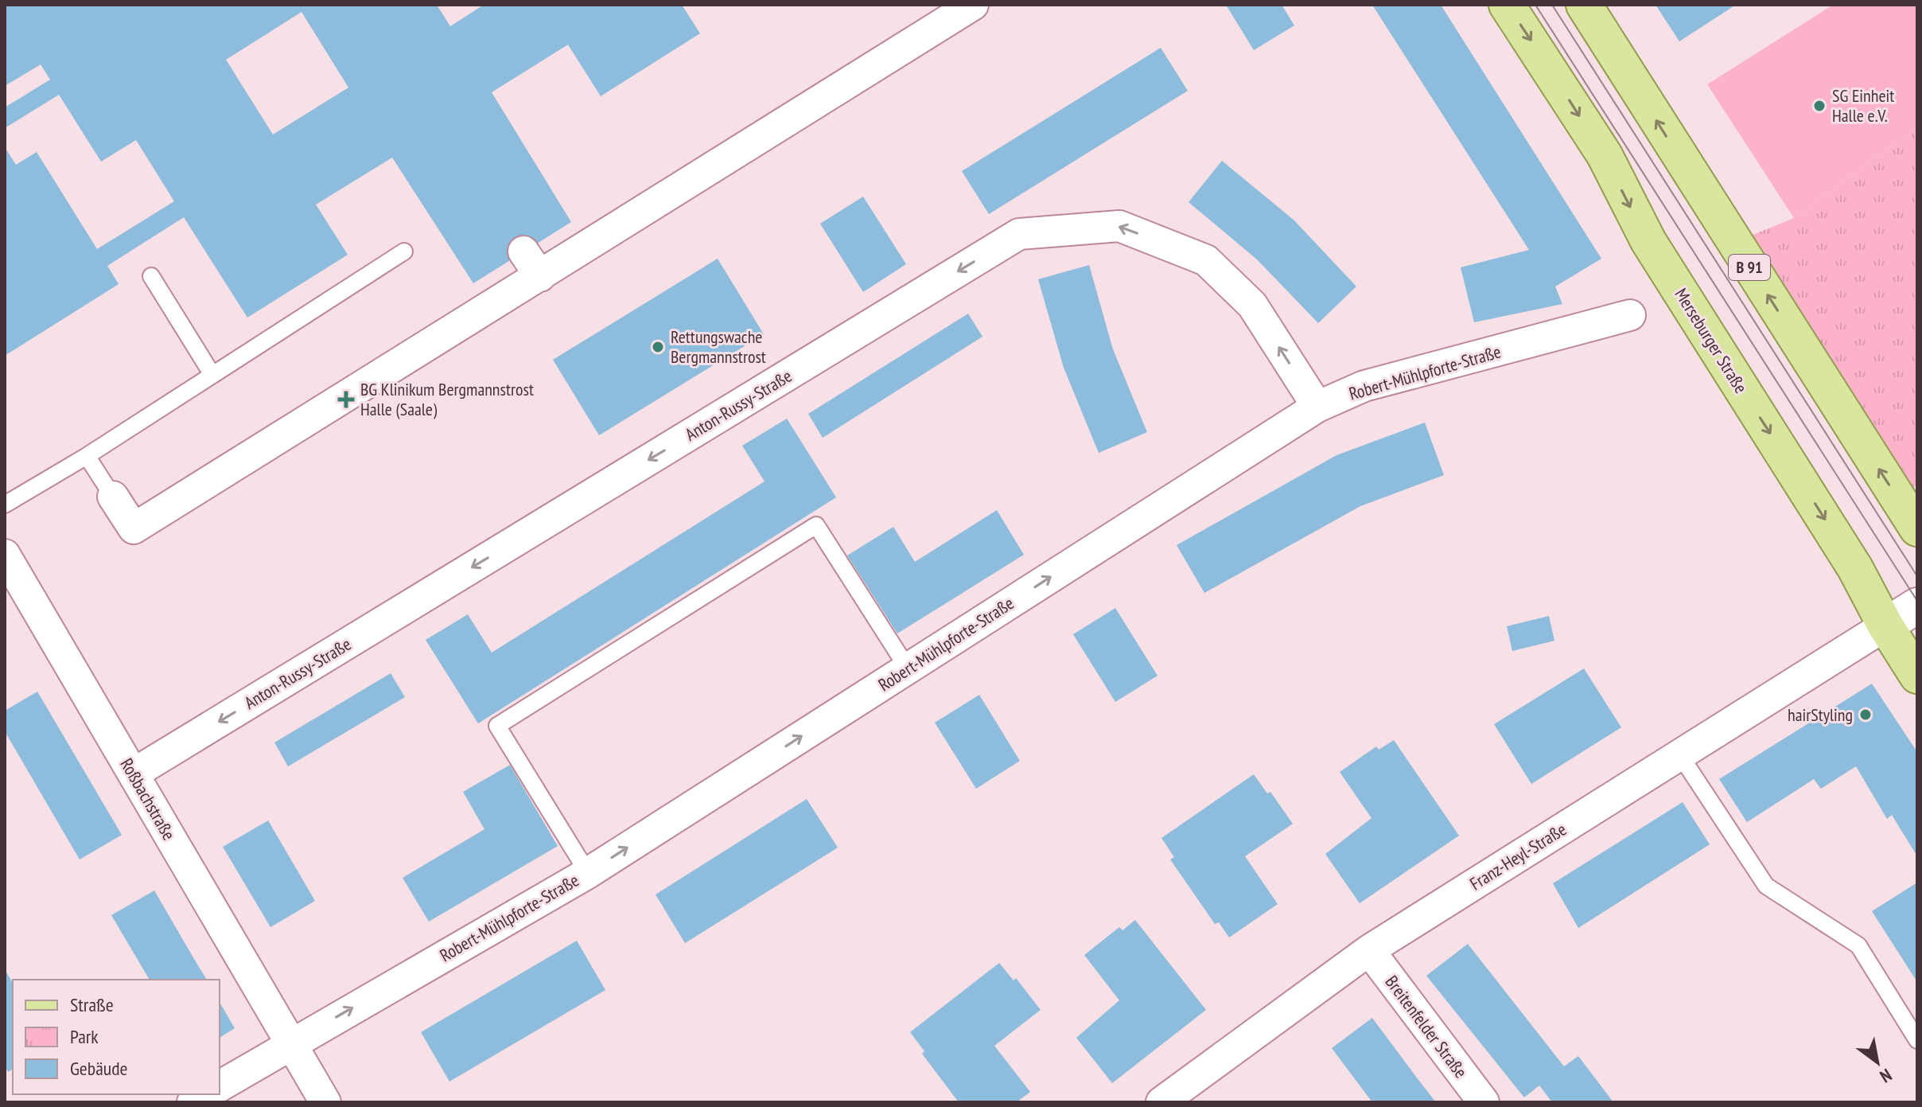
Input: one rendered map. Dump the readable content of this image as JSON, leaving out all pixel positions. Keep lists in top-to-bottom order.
{
  "streets": {
    "main road": ["B 91", "Merseburger Straße"],
    "street": [
      "Robert-Mühlpforte-Straße",
      "Anton-Russy-Straße",
      "Roßbachstraße",
      "Franz-Heyl-Straße",
      "Breitenfelder Straße"
    ]
  },
  "crossings": [
    ["Merseburger Straße", "Franz-Heyl-Straße"],
    ["Robert-Mühlpforte-Straße", "Anton-Russy-Straße"],
    ["Robert-Mühlpforte-Straße", "Roßbachstraße"],
    ["Anton-Russy-Straße", "Roßbachstraße"],
    ["Franz-Heyl-Straße", "Breitenfelder Straße"]
  ],
  "one_way": ["Robert-Mühlpforte-Straße"],
  "places": {
    "other": ["SG Einheit Halle e.V.", "Rettungswache Bergmannstrost", "hairStyling"],
    "health": ["BG Klinikum Bergmannstrost Halle (Saale)"]
  },
  "legend": ["Straße", "Park", "Gebäude"],
  "north": "bottom right"
}
